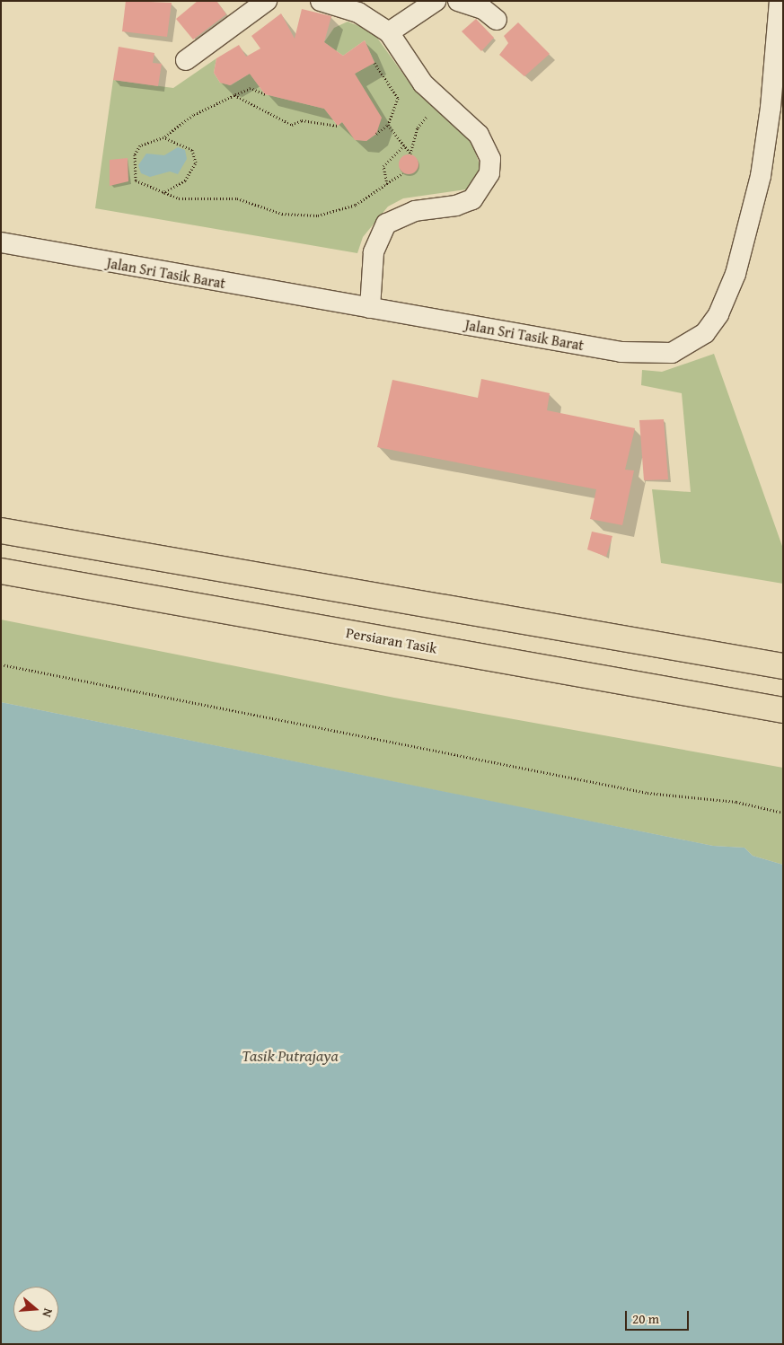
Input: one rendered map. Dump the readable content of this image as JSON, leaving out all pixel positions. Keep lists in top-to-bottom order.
{
  "streets": {
    "main road": ["Persiaran Tasik"],
    "street": ["Jalan Sri Tasik Barat"]
  },
  "water": ["Tasik Putrajaya"],
  "scale_bar": "20 m",
  "north": "right"
}
